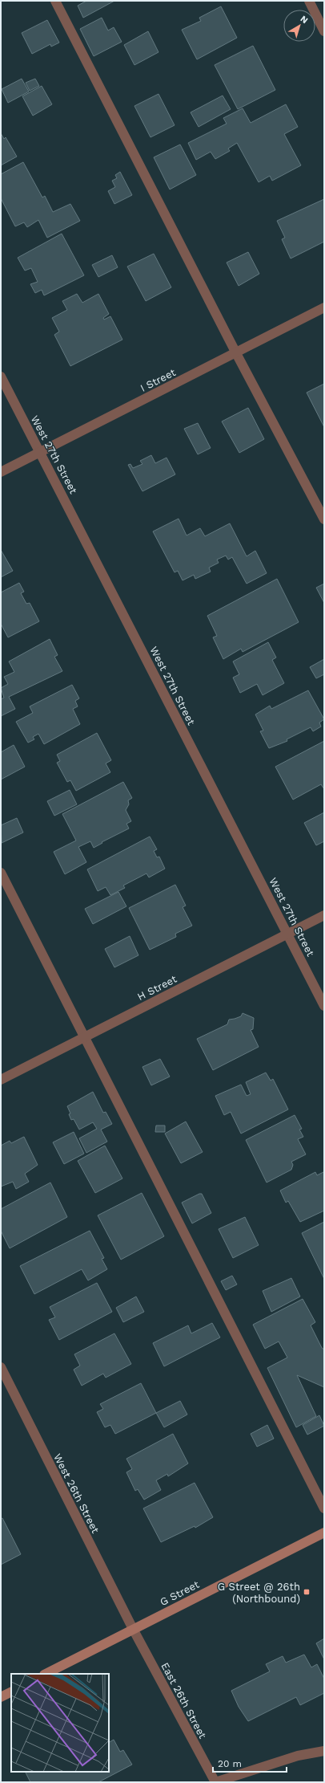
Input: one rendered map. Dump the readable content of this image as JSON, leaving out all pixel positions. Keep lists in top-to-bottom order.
{
  "streets": {
    "main road": ["G Street"],
    "street": [
      "I Street",
      "West 27th Street",
      "H Street",
      "West 26th Street",
      "East 26th Street"
    ]
  },
  "crossings": [
    ["I Street", "West 27th Street"],
    ["West 27th Street", "H Street"],
    ["West 26th Street", "G Street"],
    ["West 26th Street", "East 26th Street"],
    ["G Street", "East 26th Street"]
  ],
  "places": {
    "transit": ["G Street @ 26th (Northbound)"]
  },
  "scale_bar": "20 m",
  "north": "top right"
}
